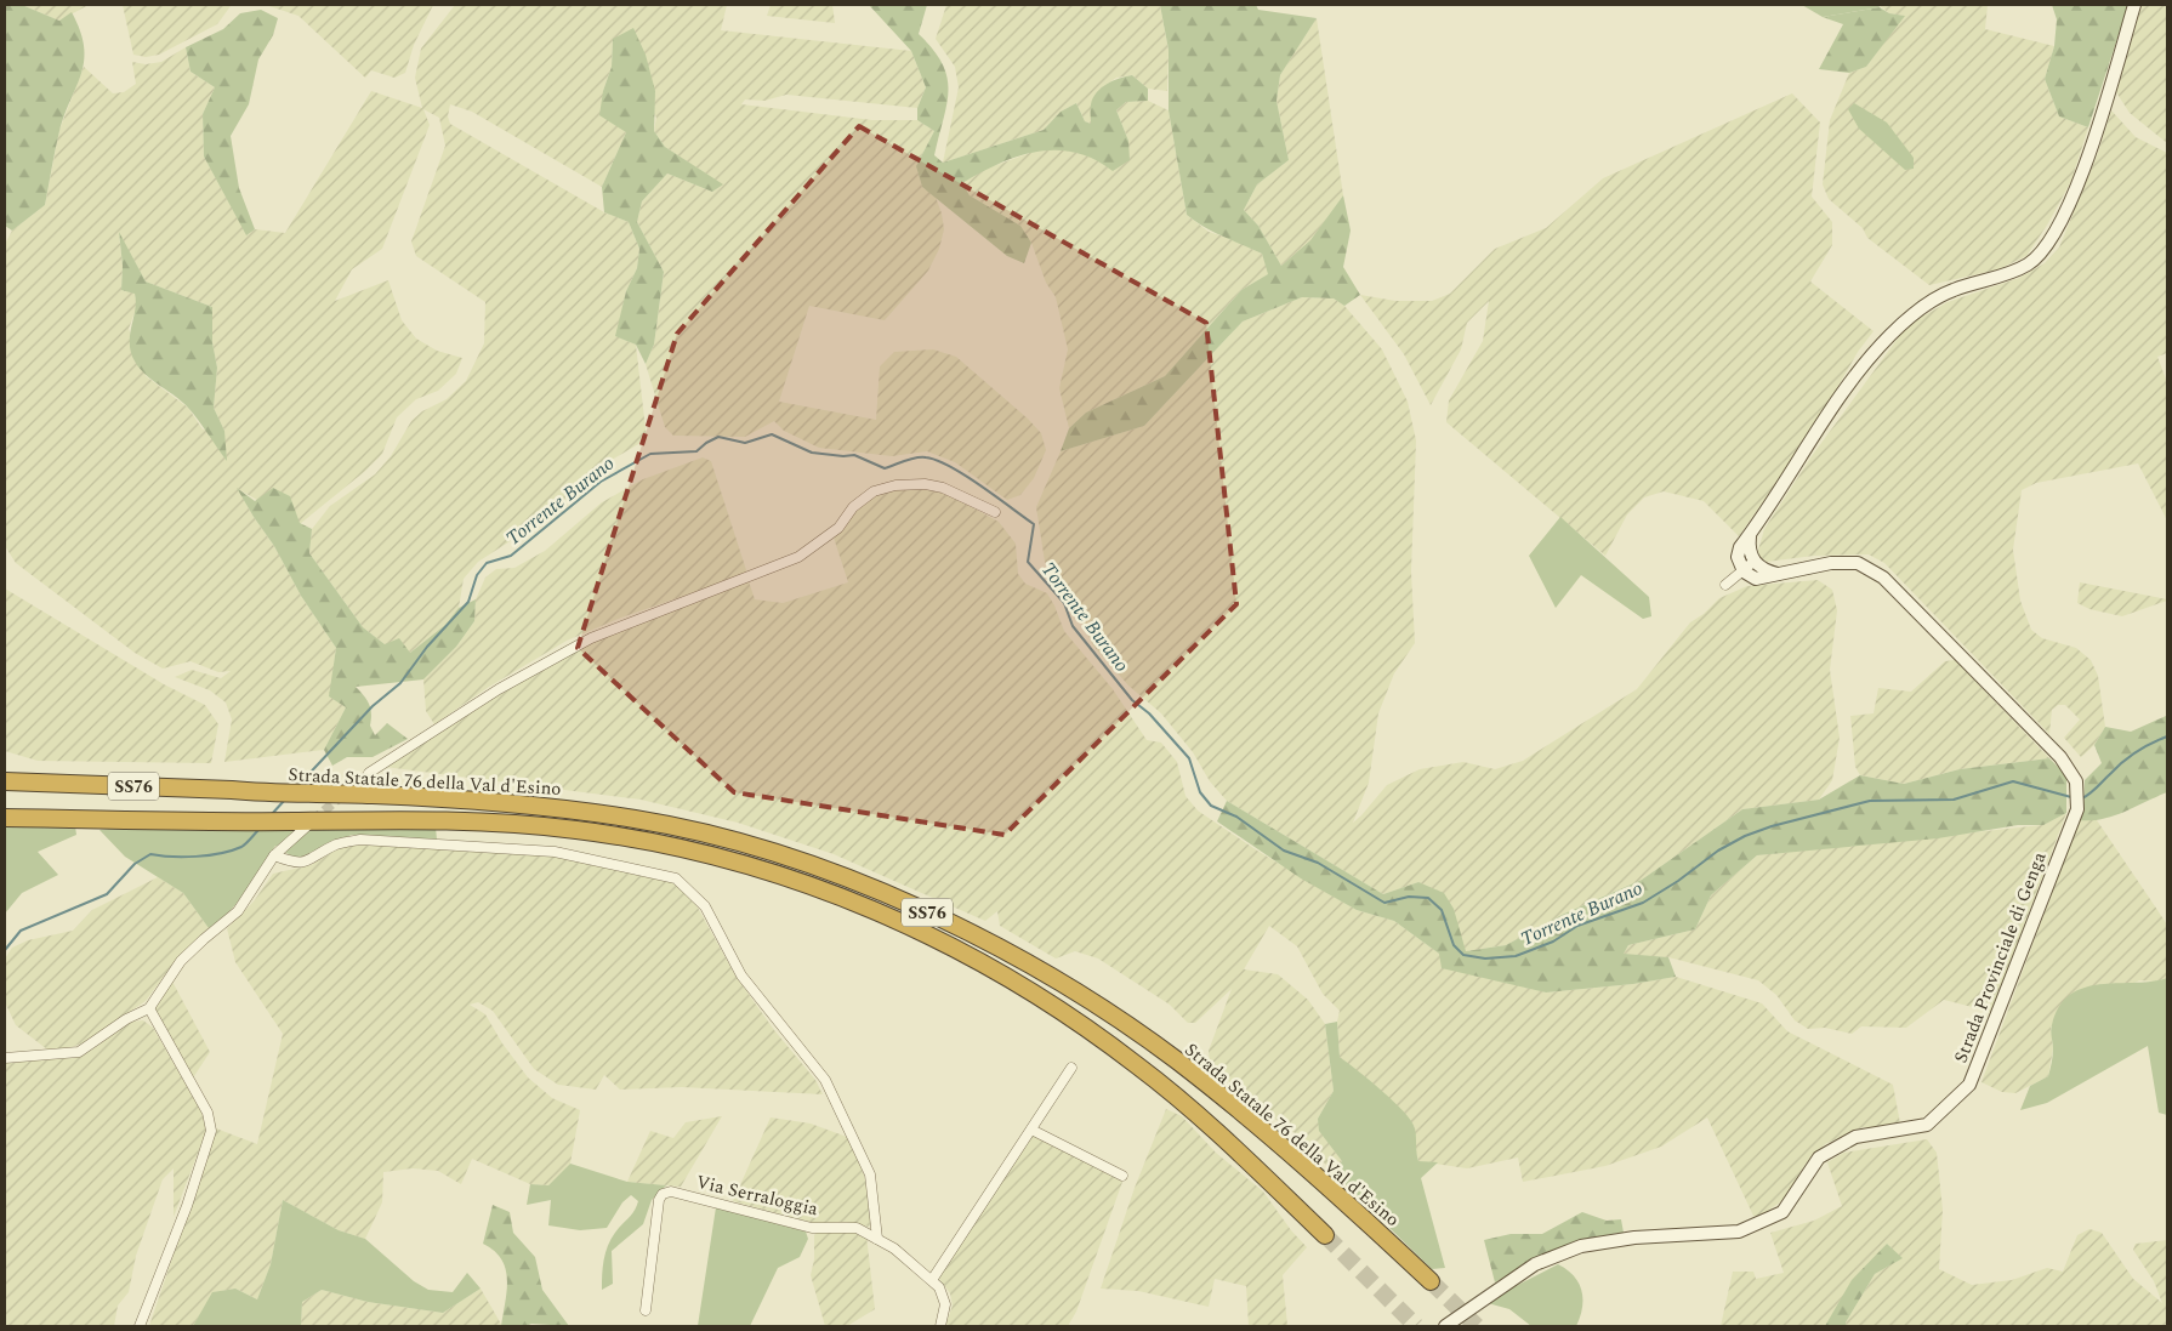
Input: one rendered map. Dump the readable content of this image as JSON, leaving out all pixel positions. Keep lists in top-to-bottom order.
{
  "streets": {
    "highway": ["Strada Statale 76 della Val d'Esino", "SS76"],
    "main road": ["Strada Provinciale di Genga"],
    "street": ["Via Serraloggia"]
  },
  "water": ["Torrente Burano"]
}
